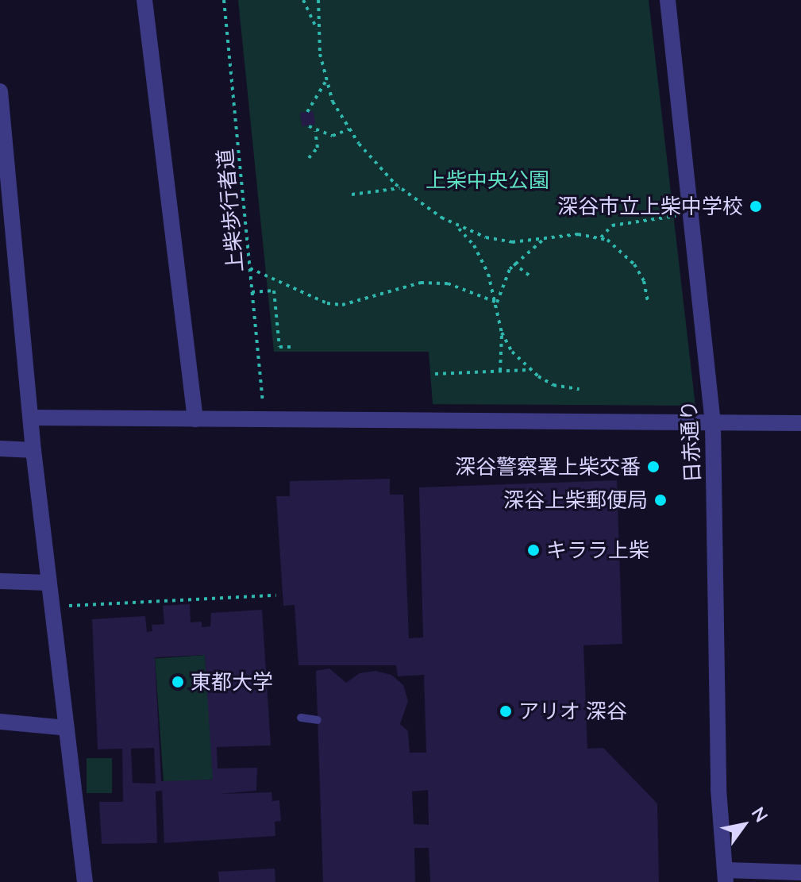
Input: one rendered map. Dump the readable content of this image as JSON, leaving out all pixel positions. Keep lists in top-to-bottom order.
{
  "streets": {
    "street": ["日赤通り"],
    "path": ["上柴歩行者道"]
  },
  "parks": ["上柴中央公園"],
  "places": [
    "深谷市立上柴中学校",
    "深谷警察署上柴交番",
    "深谷上柴郵便局",
    "キララ上柴",
    "東都大学",
    "アリオ 深谷"
  ],
  "north": "top right"
}
